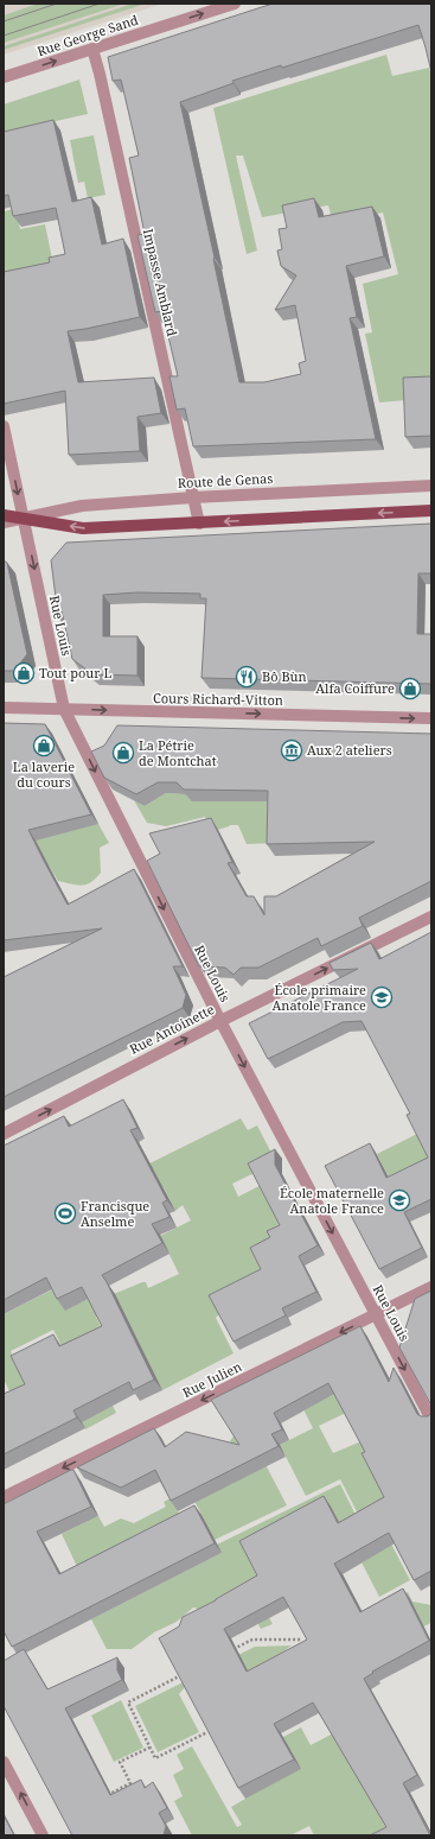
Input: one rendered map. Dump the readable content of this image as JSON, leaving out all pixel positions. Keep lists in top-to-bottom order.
{
  "streets": {
    "main road": ["Route de Genas"],
    "street": [
      "Rue George Sand",
      "Impasse Amblard",
      "Rue Louis",
      "Cours Richard-Vitton",
      "Rue Antoinette",
      "Rue Julien"
    ]
  },
  "crossings": [
    ["Rue George Sand", "Impasse Amblard"],
    ["Impasse Amblard", "Route de Genas"],
    ["Route de Genas", "Rue Louis"],
    ["Rue Louis", "Cours Richard-Vitton"],
    ["Rue Louis", "Rue Antoinette"],
    ["Rue Louis", "Rue Julien"]
  ],
  "one_way": [
    "Rue George Sand",
    "Rue Louis",
    "Cours Richard-Vitton",
    "Rue Antoinette",
    "Rue Julien"
  ],
  "places": {
    "shop": [
      "Tout pour L",
      "Alfa Coiffure",
      "La laverie du cours",
      "La Pétrie de Montchat"
    ],
    "restaurant": ["Bô Bùn"],
    "museum": ["Aux 2 ateliers"],
    "school or university": ["École primaire Anatole France", "École maternelle Anatole France"],
    "sports": ["Francisque Anselme"]
  }
}
